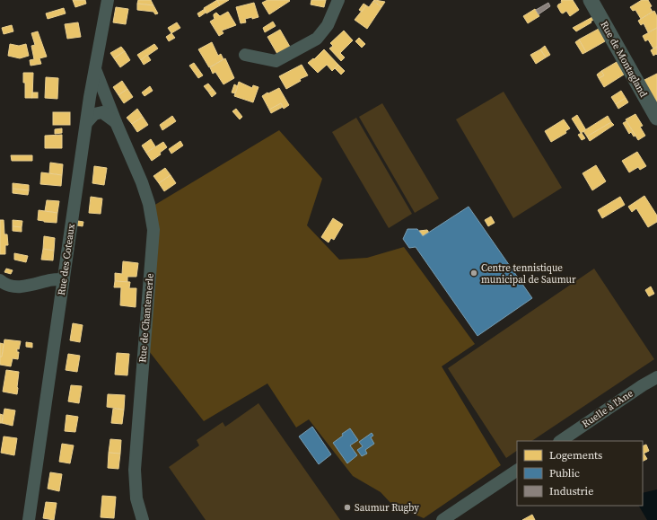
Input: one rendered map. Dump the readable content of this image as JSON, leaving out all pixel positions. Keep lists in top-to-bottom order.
{
  "streets": {
    "street": [
      "Rue de Montagland",
      "Rue des Coteaux",
      "Rue de Chantemerle",
      "Ruelle à l'Ane"
    ]
  },
  "crossings": [
    ["Rue des Coteaux", "Rue de Chantemerle"]
  ],
  "places": ["Centre tennistique municipal de Saumur", "Saumur Rugby"],
  "legend": ["Logements", "Public", "Industrie"]
}
